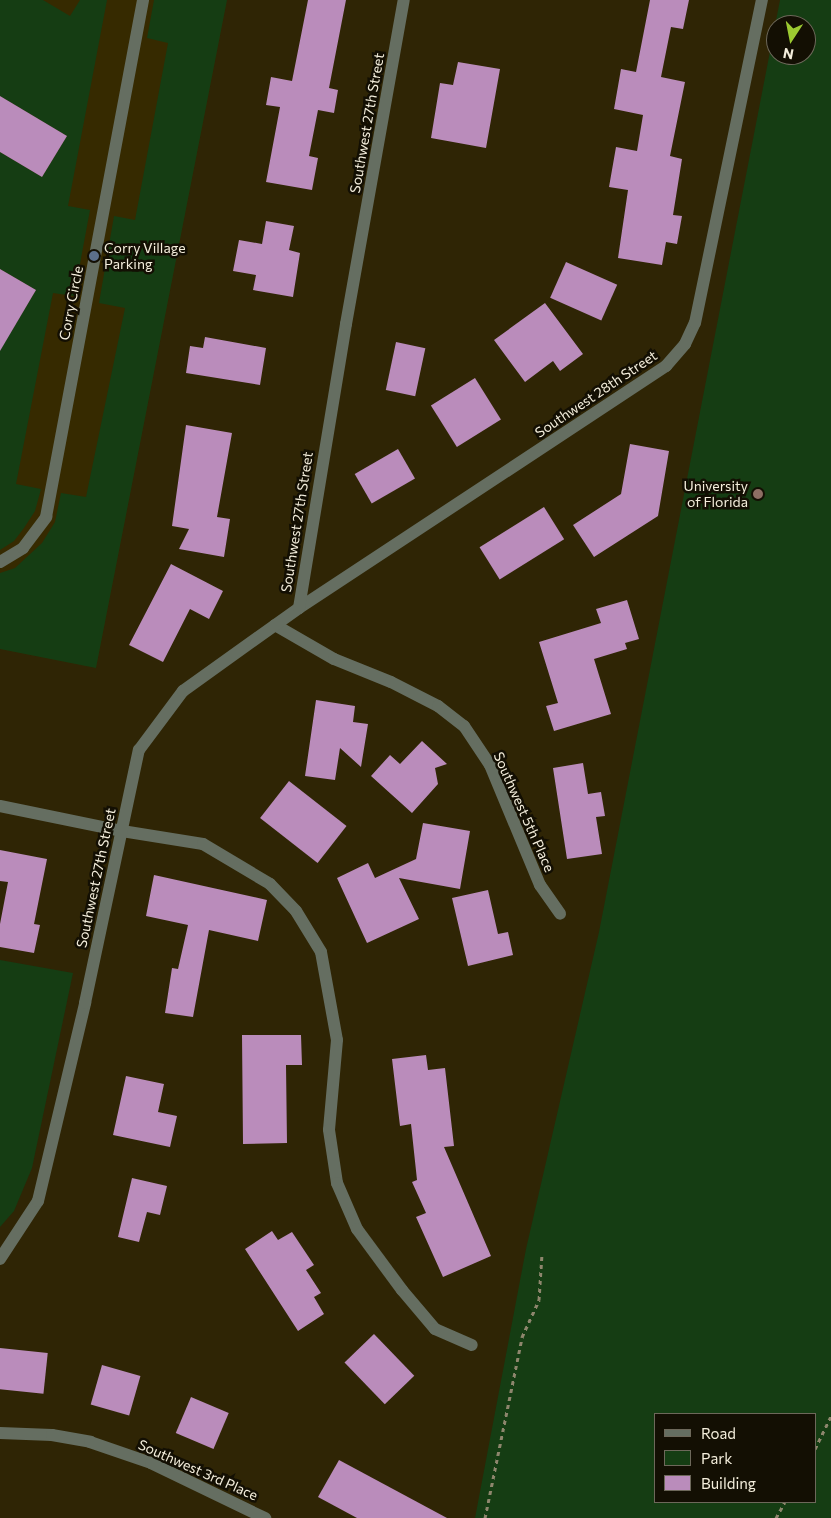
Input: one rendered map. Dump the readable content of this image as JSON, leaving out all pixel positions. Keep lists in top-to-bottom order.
{
  "streets": {
    "street": [
      "Southwest 27th Street",
      "Corry Circle",
      "Southwest 28th Street",
      "Southwest 5th Place",
      "Southwest 3rd Place"
    ]
  },
  "crossings": [
    ["Southwest 27th Street", "Southwest 28th Street"],
    ["Southwest 27th Street", "Southwest 5th Place"]
  ],
  "places": ["Corry Village Parking", "University of Florida"],
  "legend": ["Road", "Park", "Building"],
  "north": "bottom"
}
